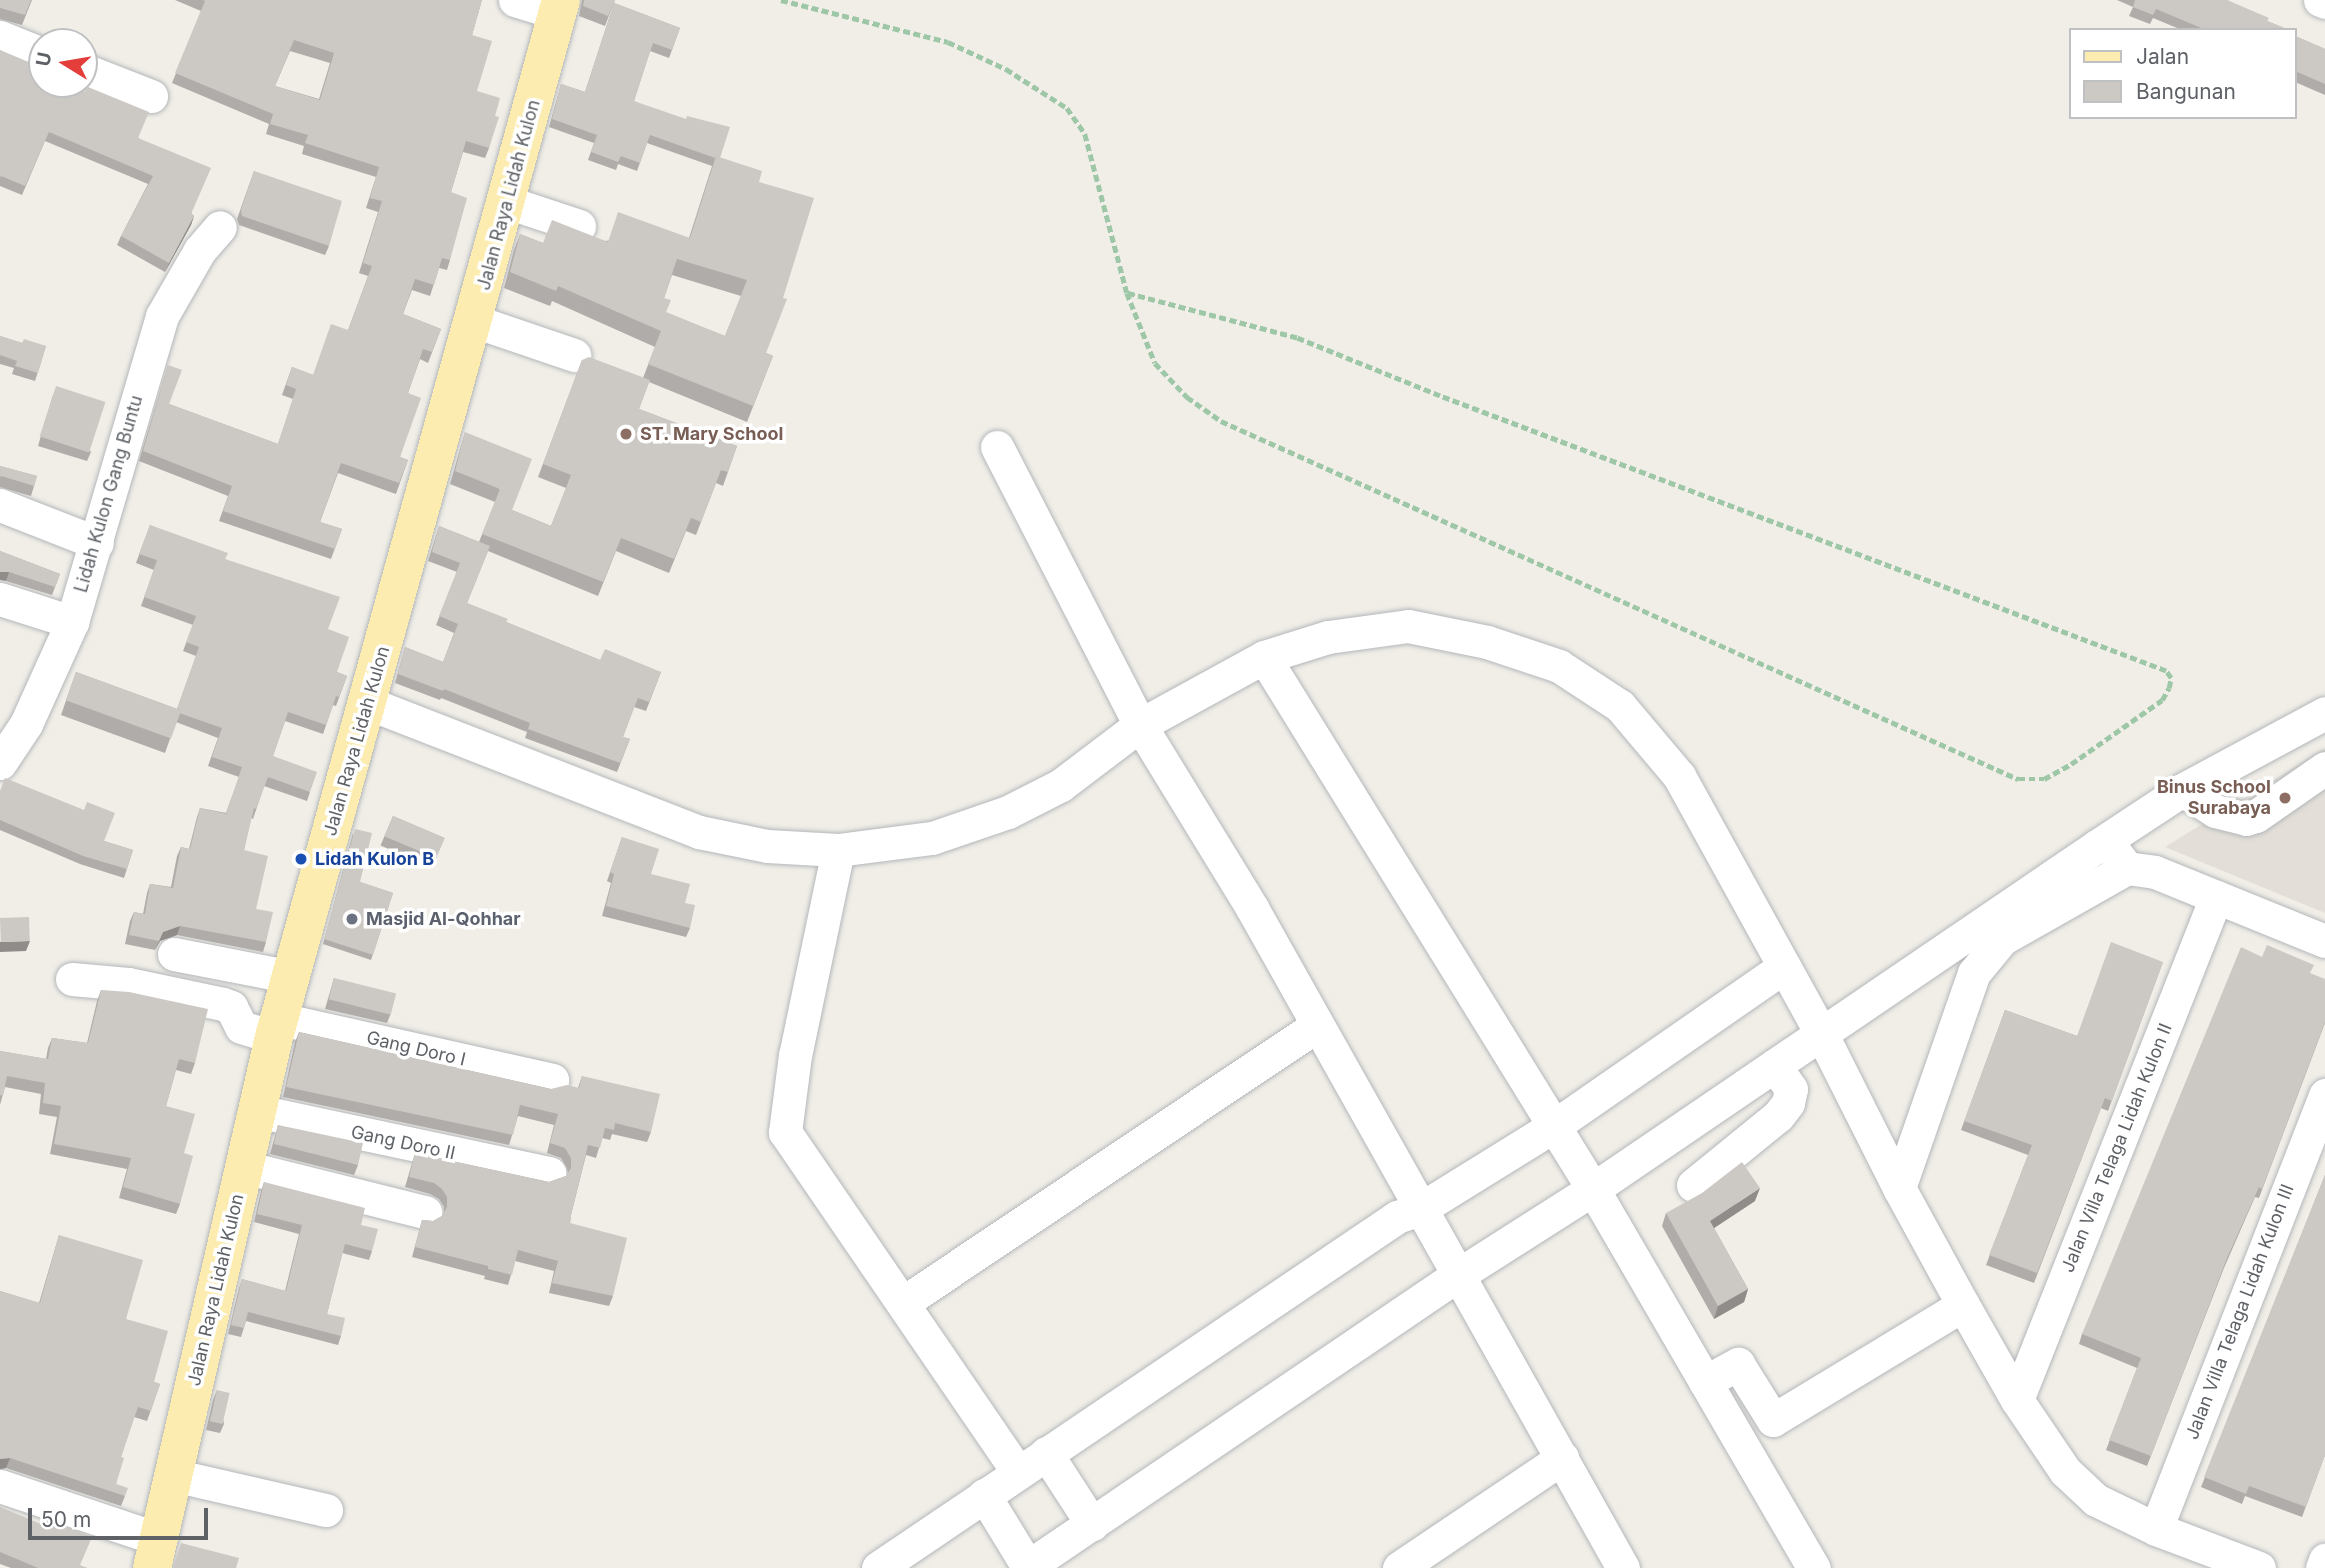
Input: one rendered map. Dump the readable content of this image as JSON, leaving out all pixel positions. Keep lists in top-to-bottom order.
{
  "streets": {
    "main road": ["Jalan Raya Lidah Kulon"],
    "street": [
      "Lidah Kulon Gang Buntu",
      "Gang Doro I",
      "Gang Doro II",
      "Jalan Villa Telaga Lidah Kulon II",
      "Jalan Villa Telaga Lidah Kulon III"
    ]
  },
  "crossings": [
    ["Jalan Raya Lidah Kulon", "Gang Doro I"],
    ["Jalan Raya Lidah Kulon", "Gang Doro II"]
  ],
  "places": [
    "ST. Mary School",
    "Binus School Surabaya",
    "Lidah Kulon B",
    "Masjid Al-Qohhar"
  ],
  "legend": ["Jalan", "Bangunan"],
  "scale_bar": "50 m",
  "north": "left"
}
